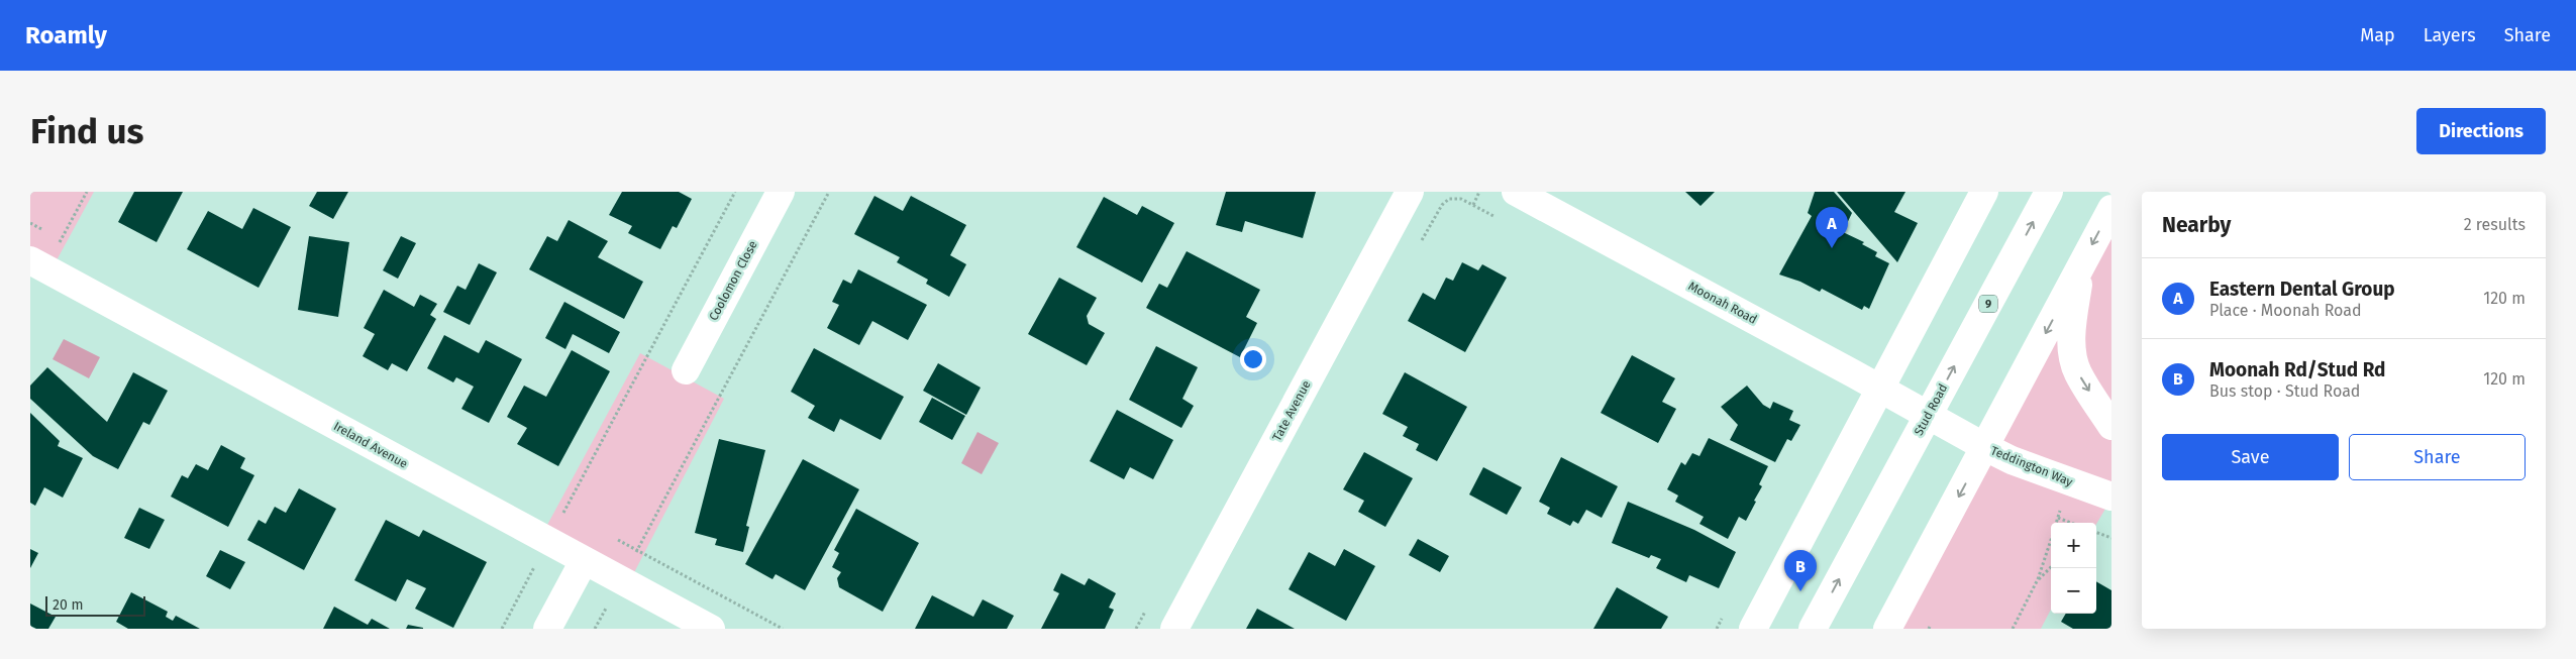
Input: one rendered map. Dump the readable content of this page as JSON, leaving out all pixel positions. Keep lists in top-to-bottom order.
{
  "streets": {
    "street": [
      "Coolomon Close",
      "Moonah Road",
      "9",
      "Stud Road",
      "Tate Avenue",
      "Ireland Avenue",
      "Teddington Way"
    ]
  },
  "crossings": [
    ["Moonah Road", "Stud Road"],
    ["Moonah Road", "Teddington Way"],
    ["Stud Road", "Teddington Way"]
  ],
  "scale_bar": "20 m",
  "page": {
    "header": "Roamly",
    "nav": ["Map", "Layers", "Share"],
    "buttons": [
      "Directions",
      ["Save", "Share"]
    ],
    "title": "Find us",
    "heading": ["Nearby", "2 results"],
    "pins": ["A", "B"],
    "list": [
      {
        "mark": "A",
        "name": "Eastern Dental Group",
        "note": "Place · Moonah Road",
        "value": "120 m"
      },
      {
        "mark": "B",
        "name": "Moonah Rd/Stud Rd",
        "note": "Bus stop · Stud Road",
        "value": "120 m"
      }
    ],
    "map_buttons": ["+", "−"],
    "scale": "20 m"
  }
}
